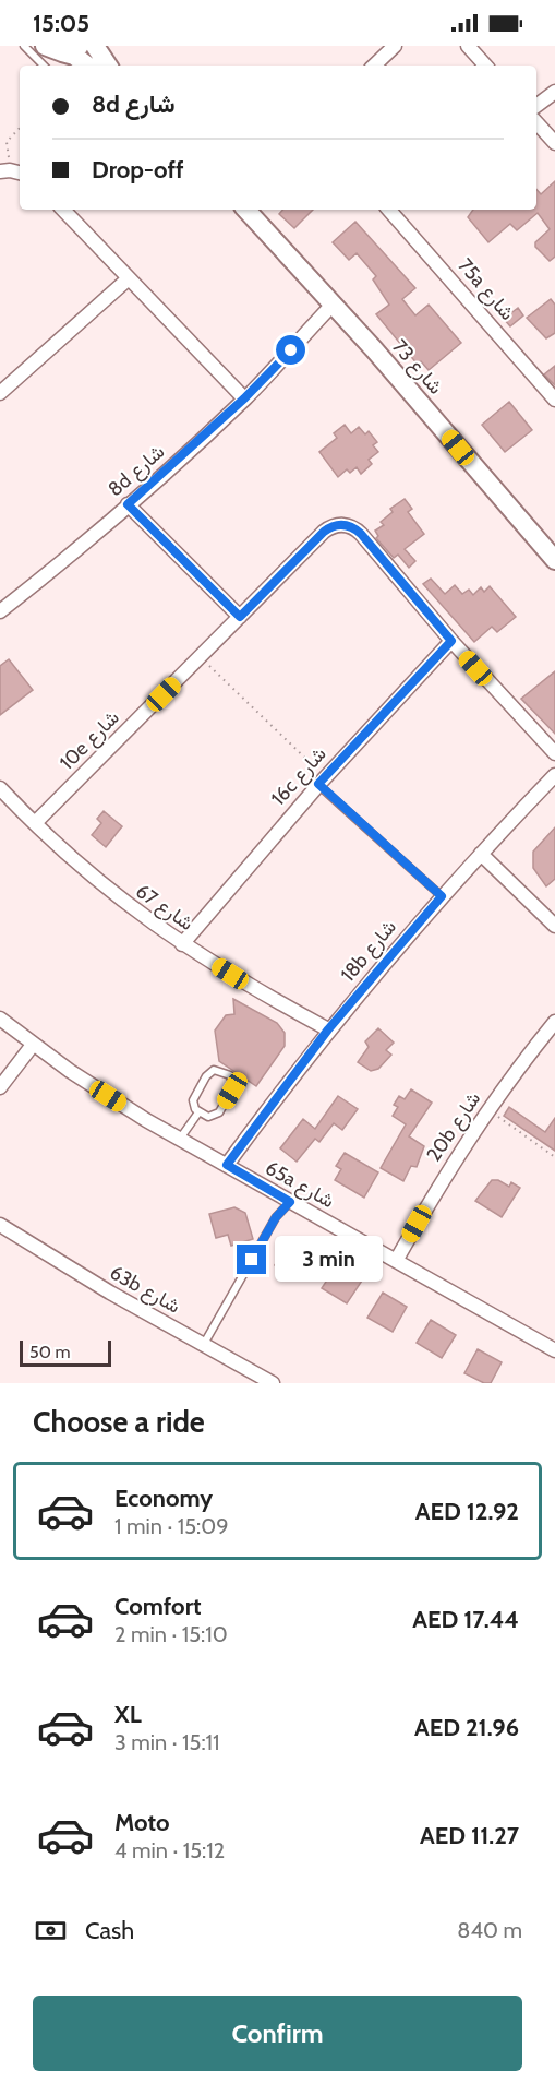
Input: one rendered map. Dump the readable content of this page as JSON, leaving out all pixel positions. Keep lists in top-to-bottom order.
{
  "streets": {
    "street": [
      "75a شارع",
      "شارع 73",
      "8d شارع",
      "10e شارع",
      "16c شارع",
      "شارع 67",
      "18b شارع",
      "20b شارع",
      "65a شارع",
      "63b شارع"
    ]
  },
  "crossings": [
    ["شارع 73", "8d شارع"],
    ["10e شارع", "16c شارع"],
    ["10e شارع", "شارع 67"],
    ["16c شارع", "شارع 67"],
    ["شارع 67", "18b شارع"],
    ["18b شارع", "65a شارع"],
    ["20b شارع", "65a شارع"]
  ],
  "scale_bar": "50 m",
  "page": {
    "status": "15:05",
    "banner": ["8d شارع", "Drop-off"],
    "bubble": "3 min",
    "scale": "50 m",
    "heading": "Choose a ride",
    "list": [
      {
        "name": "Economy",
        "note": "1 min · 15:09",
        "value": "AED 12.92"
      },
      {
        "name": "Comfort",
        "note": "2 min · 15:10",
        "value": "AED 17.44"
      },
      {
        "name": "XL",
        "note": "3 min · 15:11",
        "value": "AED 21.96"
      },
      {
        "name": "Moto",
        "note": "4 min · 15:12",
        "value": "AED 11.27"
      }
    ],
    "pay": ["Cash", "840 m"],
    "buttons": "Confirm"
  }
}
